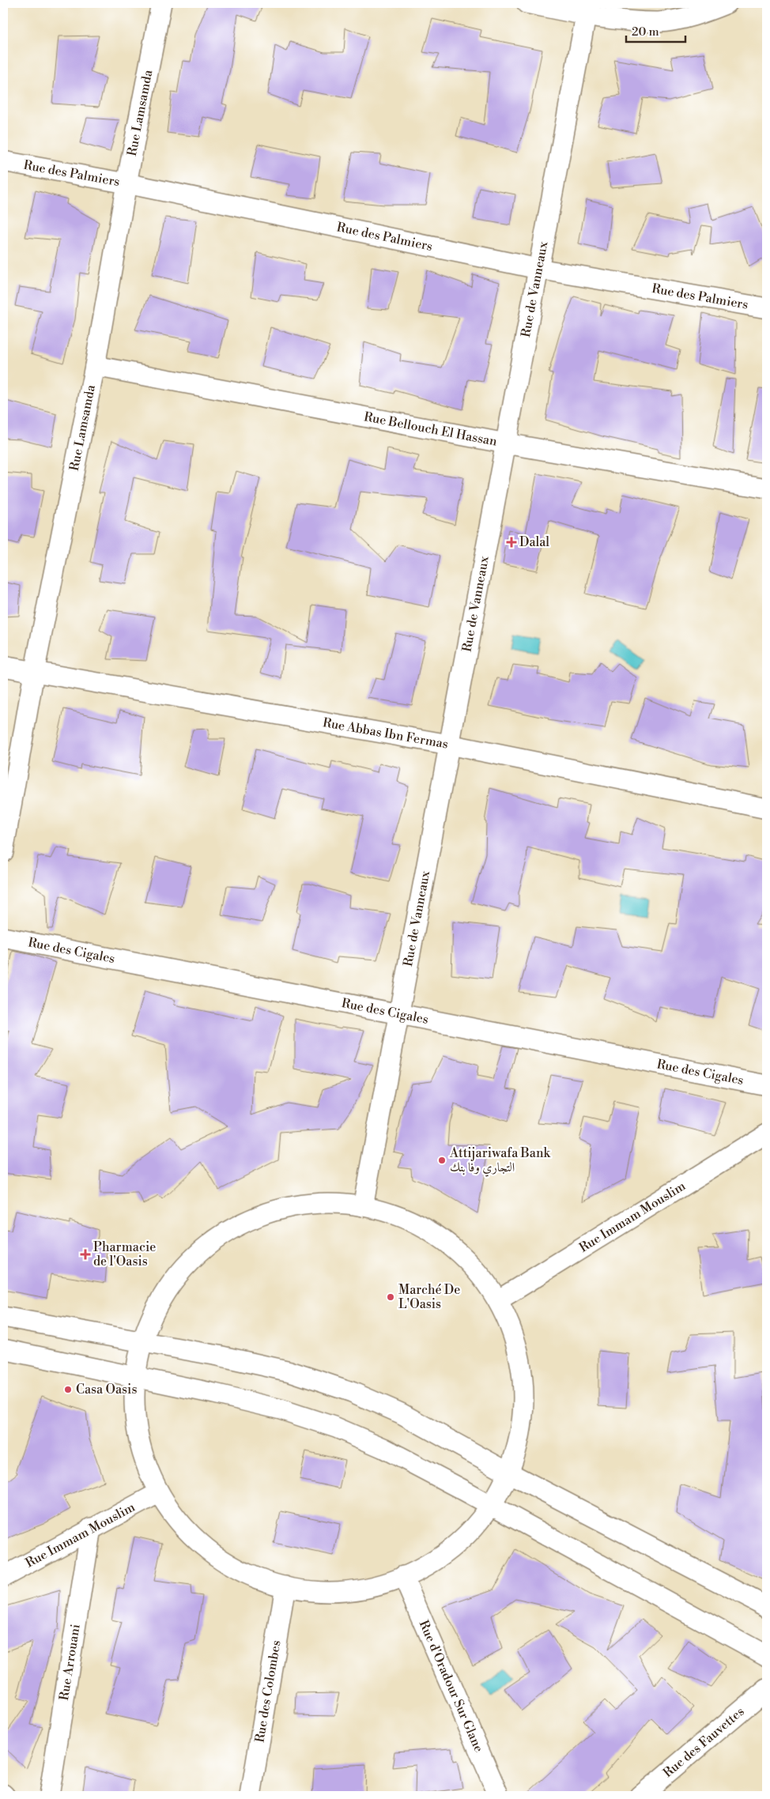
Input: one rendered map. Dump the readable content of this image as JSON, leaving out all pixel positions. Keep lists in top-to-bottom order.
{
  "streets": {
    "street": [
      "Rue Lamsamda",
      "Rue des Palmiers",
      "Rue de Vanneaux",
      "Rue Bellouch El Hassan",
      "Rue Abbas Ibn Fermas",
      "Rue des Cigales",
      "Rue Immam Mouslim",
      "Rue Arrouani",
      "Rue d'Oradour Sur Glane",
      "Rue des Colombes",
      "Rue des Fauvettes"
    ]
  },
  "crossings": [
    ["Rue Lamsamda", "Rue des Palmiers"],
    ["Rue Lamsamda", "Rue Bellouch El Hassan"],
    ["Rue Lamsamda", "Rue Abbas Ibn Fermas"],
    ["Rue des Palmiers", "Rue de Vanneaux"],
    ["Rue de Vanneaux", "Rue Bellouch El Hassan"],
    ["Rue de Vanneaux", "Rue Abbas Ibn Fermas"],
    ["Rue de Vanneaux", "Rue des Cigales"],
    ["Rue Immam Mouslim", "Rue Arrouani"]
  ],
  "places": {
    "health": ["Dalal", "Pharmacie de l'Oasis"],
    "other": ["Attijariwafa Bank التجاري وفا بنك", "Marché De L'Oasis", "Casa Oasis"]
  },
  "scale_bar": "20 m"
}
